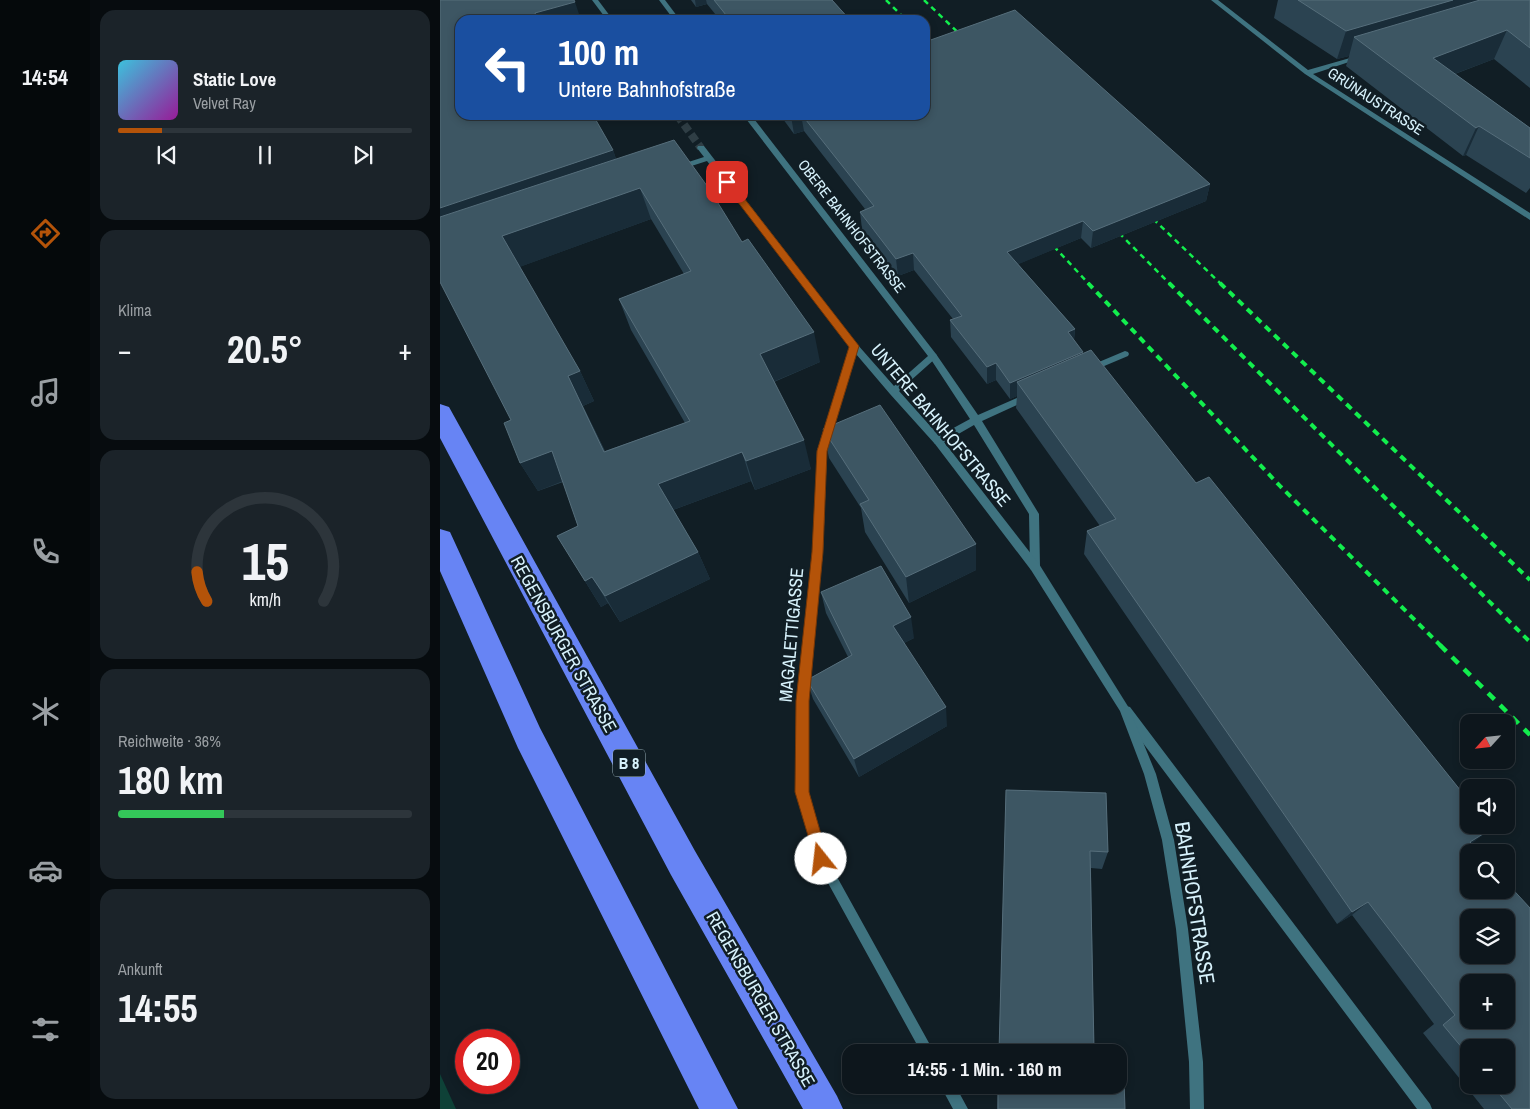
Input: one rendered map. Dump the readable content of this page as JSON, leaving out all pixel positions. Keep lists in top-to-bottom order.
{
  "streets": {
    "main road": ["REGENSBURGER STRASSE", "B 8"],
    "street": [
      "GRÜNAUSTRASSE",
      "OBERE BAHNHOFSTRASSE",
      "UNTERE BAHNHOFSTRASSE",
      "MAGALETTIGASSE",
      "BAHNHOFSTRASSE"
    ]
  },
  "crossings": [
    ["OBERE BAHNHOFSTRASSE", "UNTERE BAHNHOFSTRASSE"],
    ["UNTERE BAHNHOFSTRASSE", "MAGALETTIGASSE"],
    ["UNTERE BAHNHOFSTRASSE", "BAHNHOFSTRASSE"]
  ],
  "north": "bottom left",
  "page": {
    "tabs": "14:54",
    "turn": ["100 m", "Untere Bahnhofstraße"],
    "song": ["Static Love", "Velvet Ray"],
    "tile": [
      "Klima",
      ["Reichweite · 36%", "180 km"],
      ["Ankunft", "14:55"]
    ],
    "heat": ["−", "20.5°", "+"],
    "map_buttons": ["+", "−"],
    "limit": "20",
    "trip": "14:55 · 1 Min. · 160 m",
    "gauge": ["15", "km/h"]
  }
}
